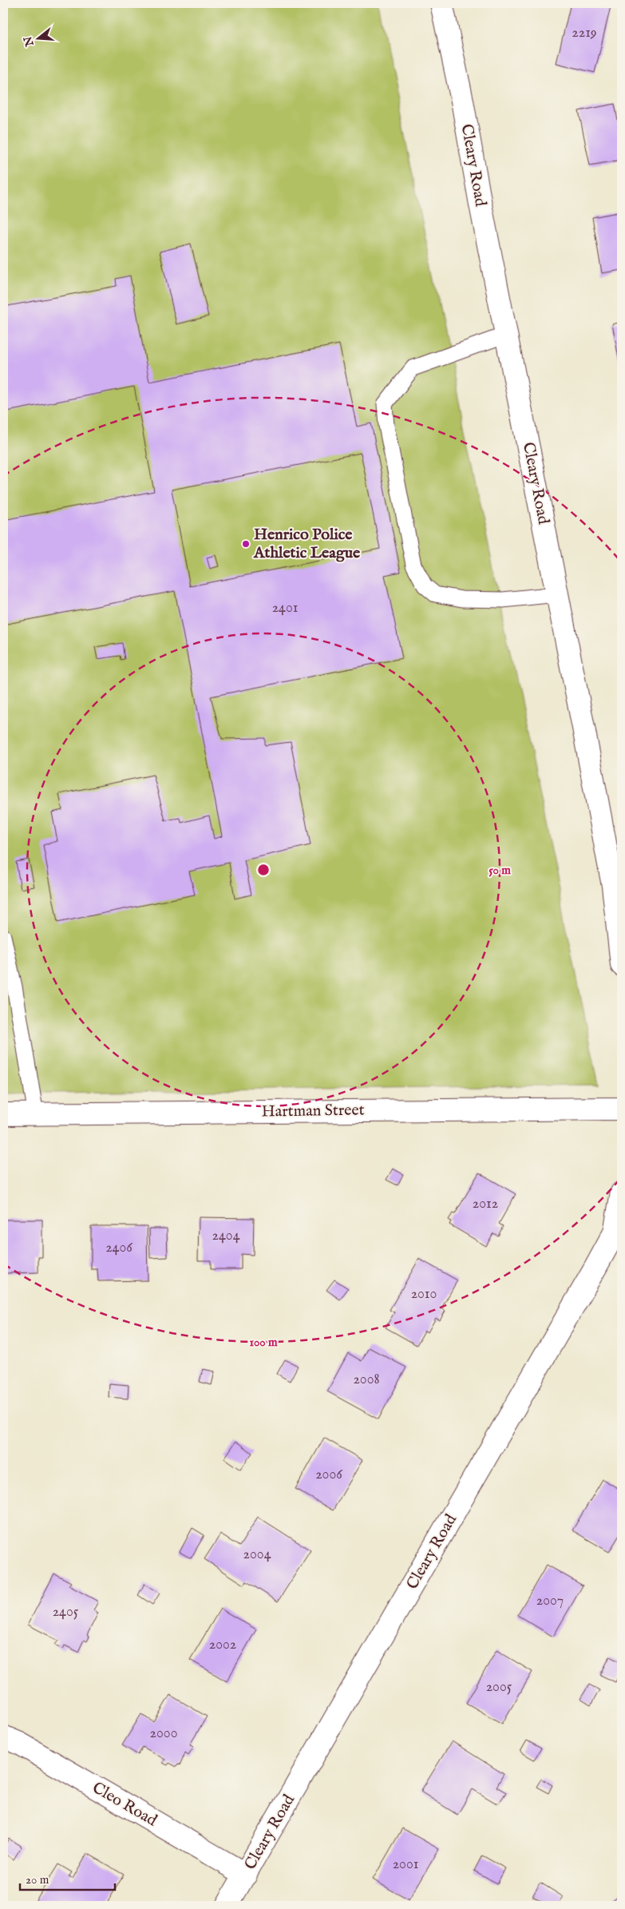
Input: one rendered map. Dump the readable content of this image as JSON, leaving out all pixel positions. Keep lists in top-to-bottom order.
{
  "streets": {
    "street": ["Cleary Road", "Hartman Street", "Cleo Road"]
  },
  "crossings": [
    ["Cleary Road", "Cleo Road"]
  ],
  "places": ["Henrico Police Athletic League"],
  "house_numbers": [
    "2219",
    "2401",
    "2012",
    "2404",
    "2406",
    "2010",
    "2008",
    "2006",
    "2004",
    "2007",
    "2405",
    "2002",
    "2005",
    "2000",
    "2001"
  ],
  "scale_bar": "20 m",
  "north": "left",
  "rings": ["50 m", "100 m"]
}
